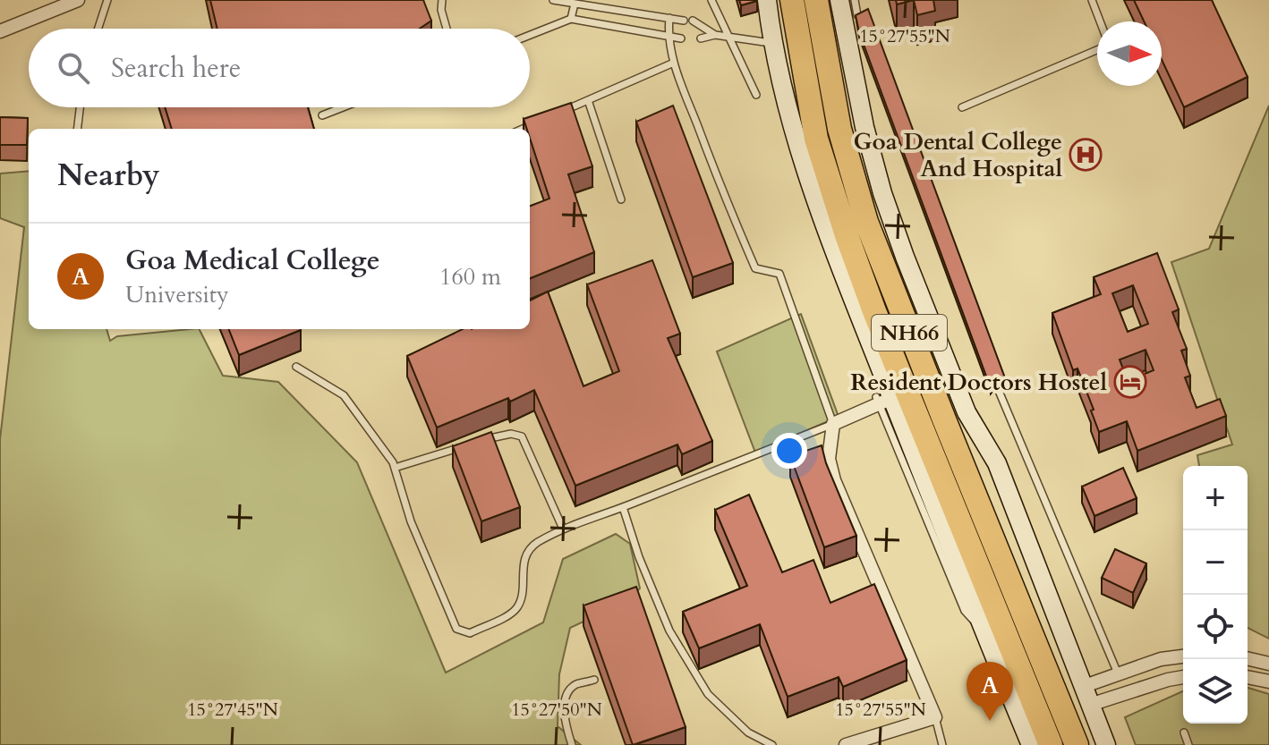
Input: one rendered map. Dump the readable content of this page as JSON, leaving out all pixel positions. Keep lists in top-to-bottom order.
{
  "streets": {
    "highway": ["NH66"]
  },
  "places": {
    "hospital": ["Goa Dental College And Hospital"],
    "hotel": ["Resident Doctors Hostel"]
  },
  "north": "right",
  "page": {
    "search": "Search here",
    "heading": "Nearby",
    "list": [
      {
        "mark": "A",
        "name": "Goa Medical College",
        "note": "University",
        "value": "160 m"
      }
    ],
    "map_buttons": ["+", "−"],
    "pins": "A"
  },
  "coordinates": ["15°27'55\"N", "15°27'45\"N", "15°27'50\"N"]
}
